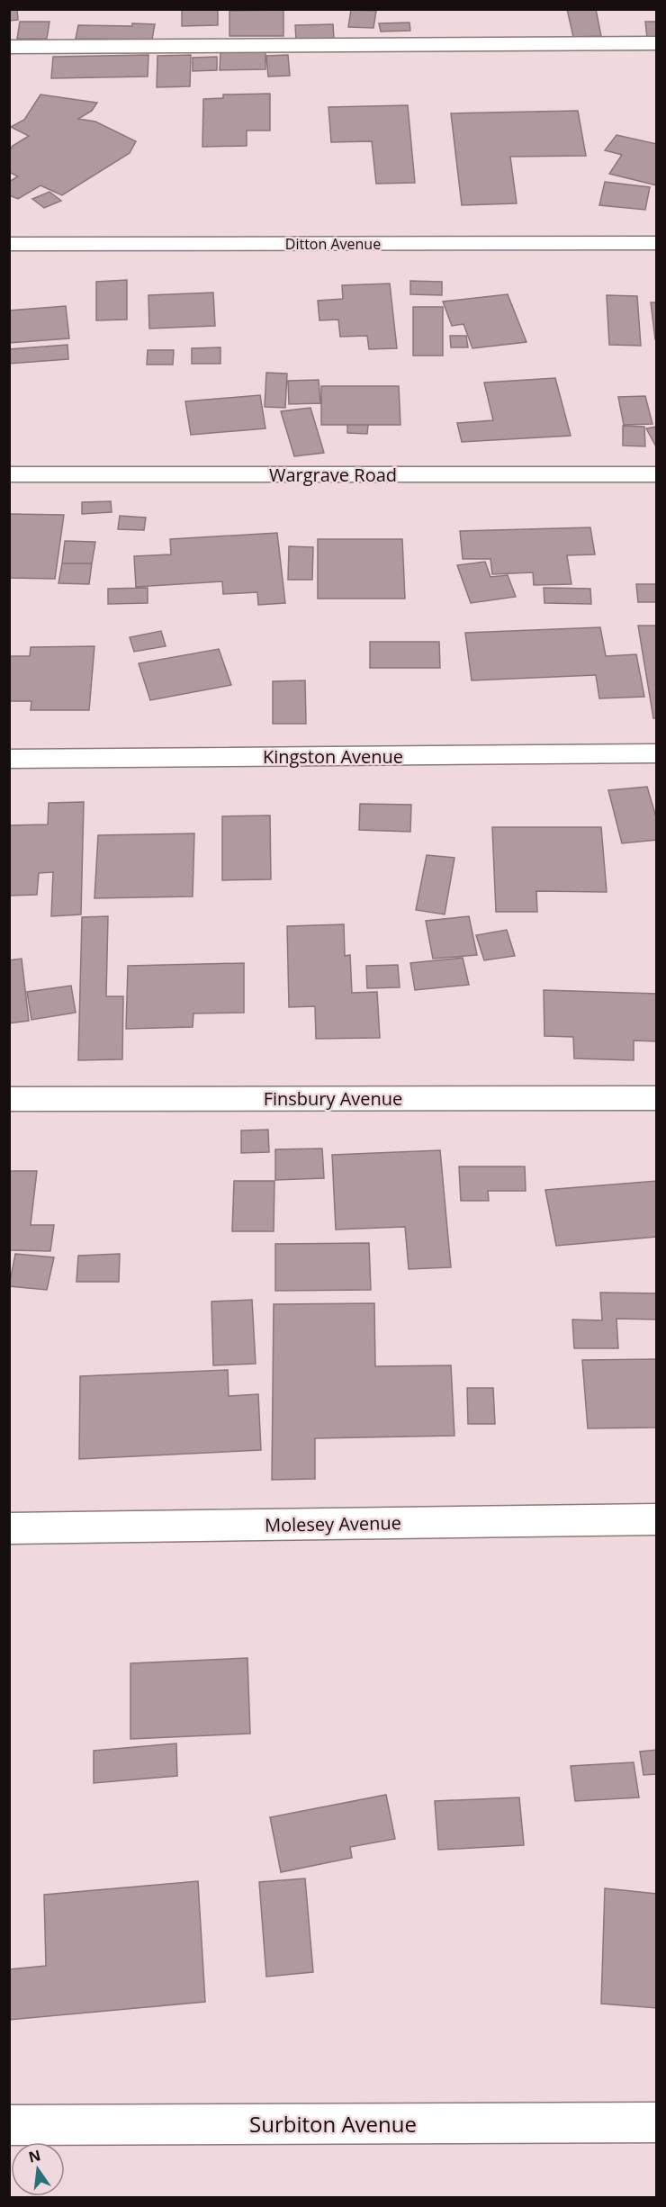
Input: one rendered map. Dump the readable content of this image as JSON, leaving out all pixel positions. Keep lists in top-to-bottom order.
{
  "streets": {
    "street": [
      "Ditton Avenue",
      "Wargrave Road",
      "Kingston Avenue",
      "Finsbury Avenue",
      "Molesey Avenue",
      "Surbiton Avenue"
    ]
  },
  "north": "top"
}
